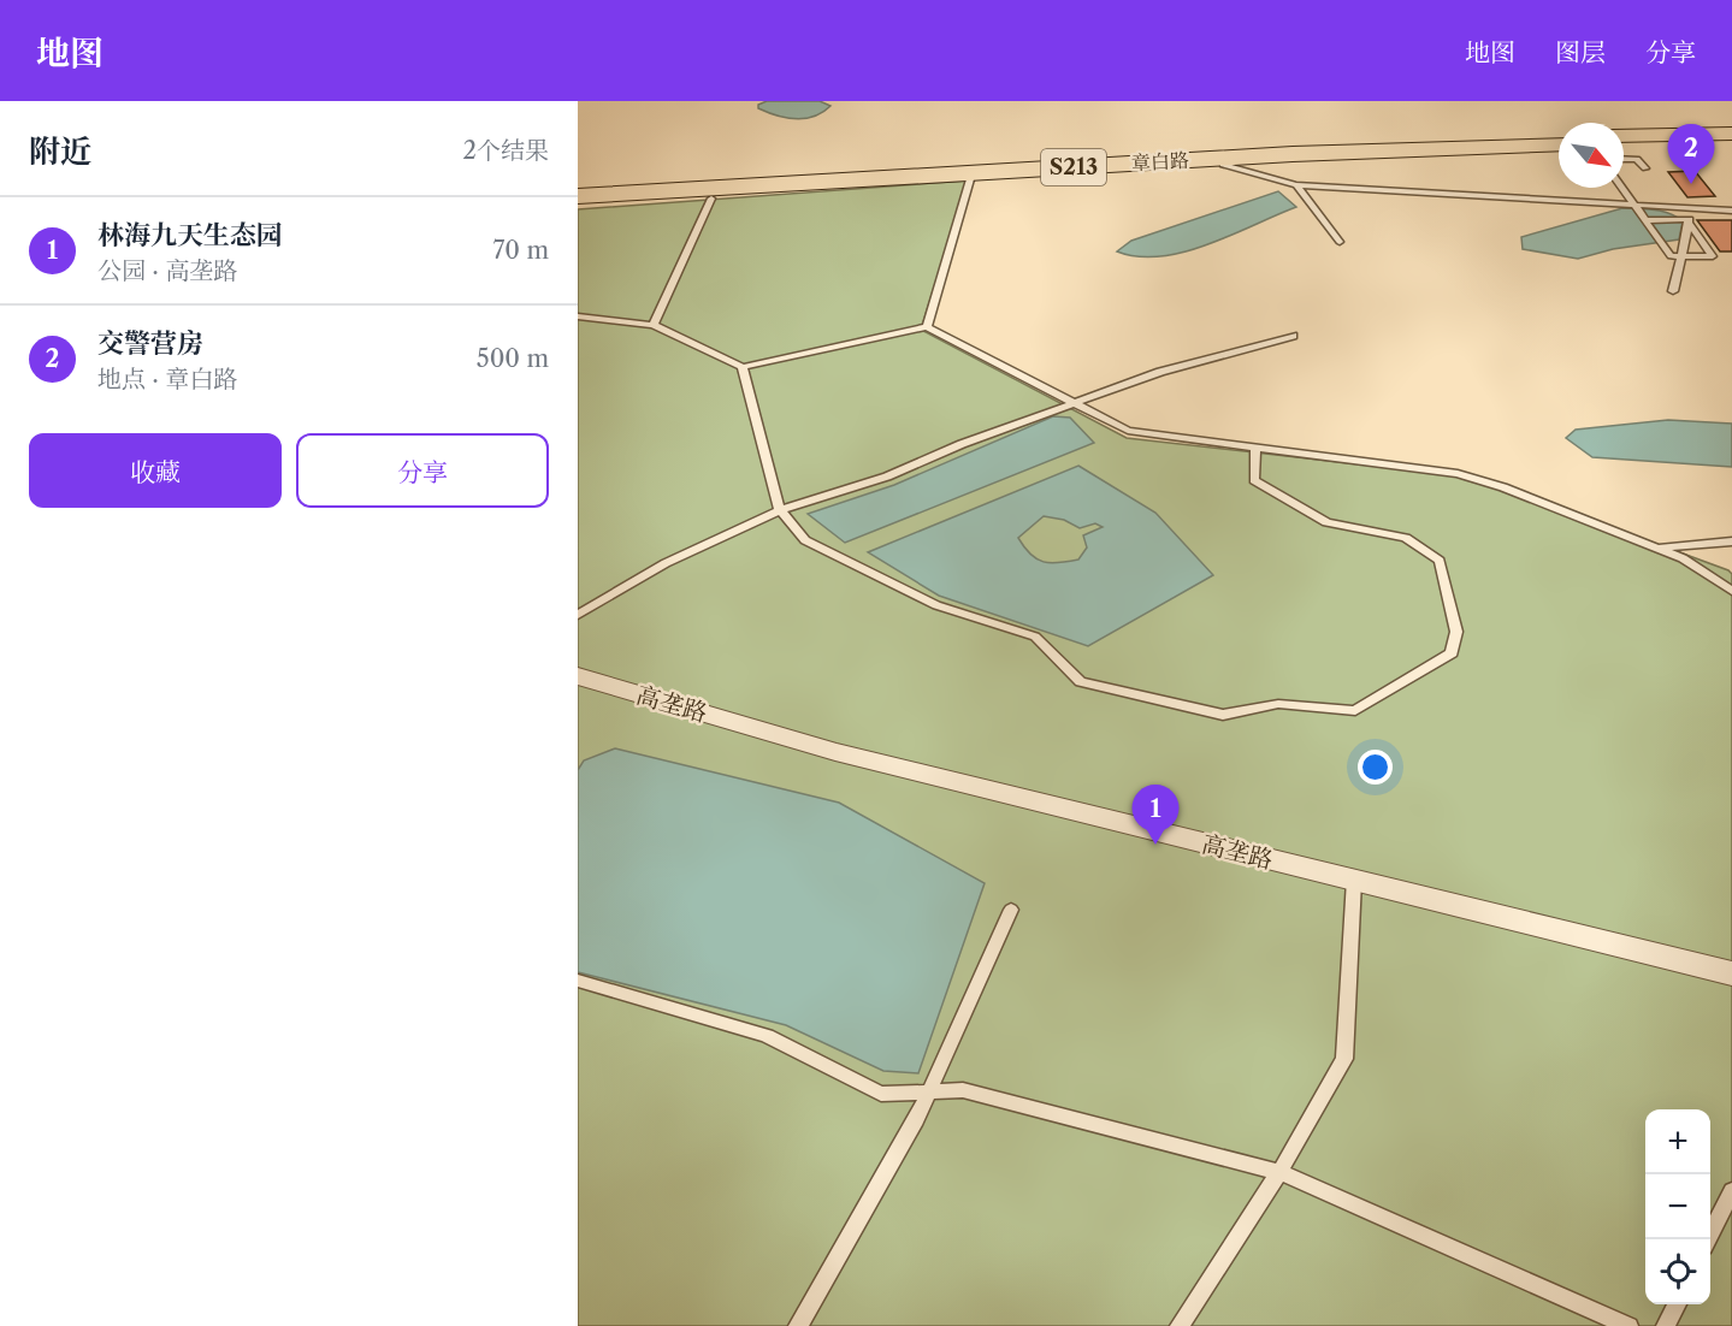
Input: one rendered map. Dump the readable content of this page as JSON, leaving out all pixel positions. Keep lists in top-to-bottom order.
{
  "streets": {
    "highway": ["章白路", "S213"],
    "street": ["高垄路"]
  },
  "north": "bottom right",
  "page": {
    "header": "地图",
    "nav": ["地图", "图层", "分享"],
    "heading": ["附近", "2个结果"],
    "pins": ["2", "1"],
    "list": [
      {
        "mark": "1",
        "name": "林海九天生态园",
        "note": "公园 · 高垄路",
        "value": "70 m"
      },
      {
        "mark": "2",
        "name": "交警营房",
        "note": "地点 · 章白路",
        "value": "500 m"
      }
    ],
    "buttons": ["收藏", "分享"],
    "map_buttons": ["+", "−"]
  }
}
